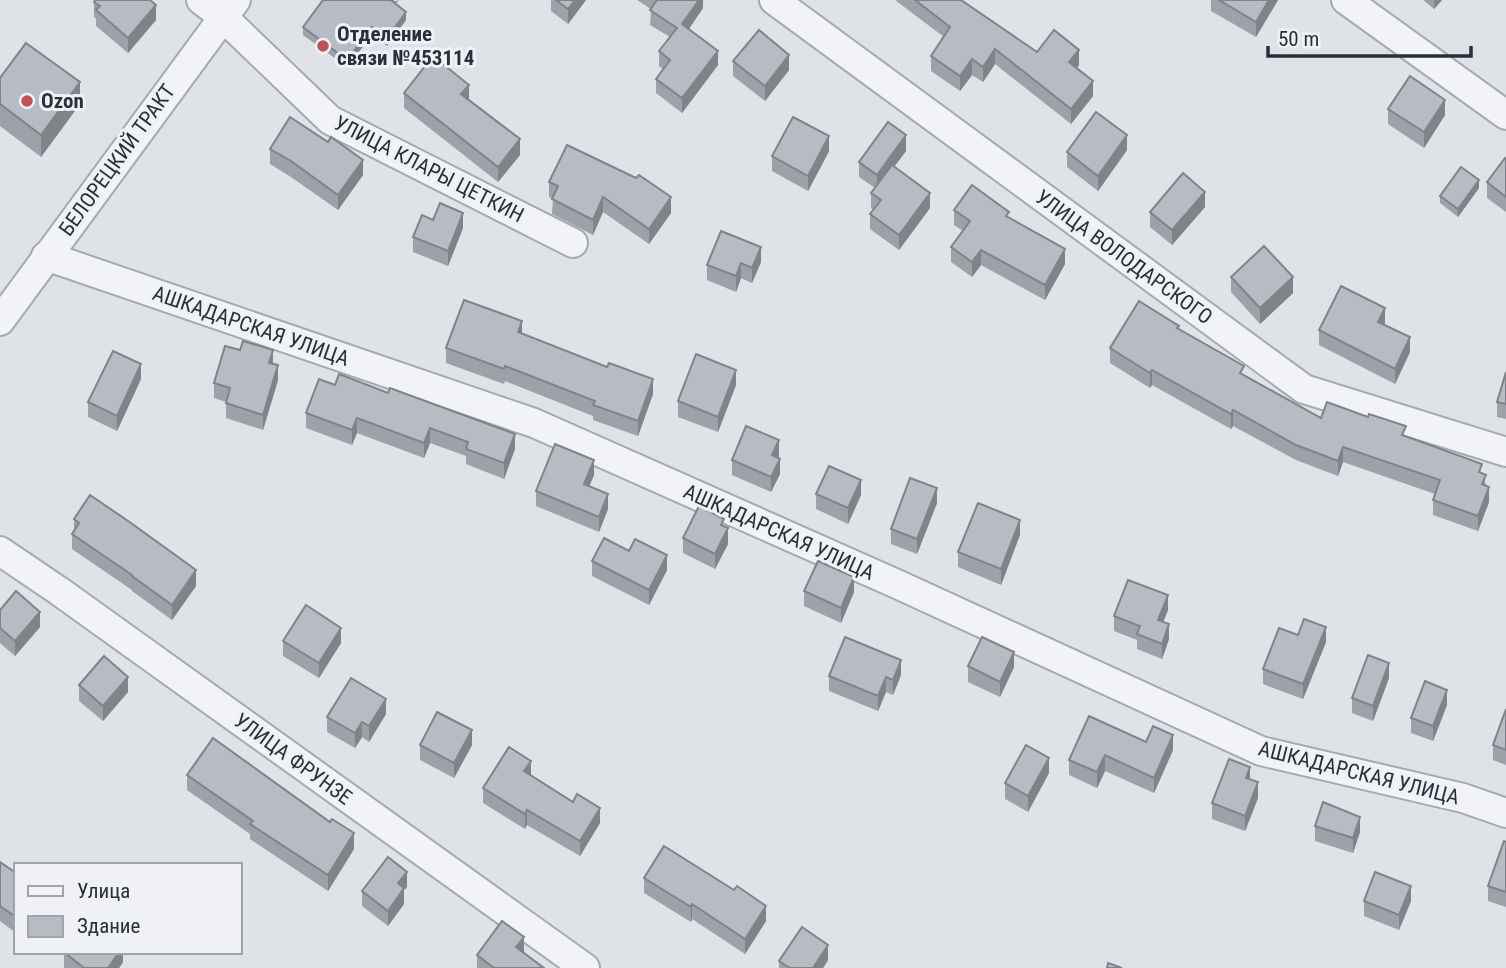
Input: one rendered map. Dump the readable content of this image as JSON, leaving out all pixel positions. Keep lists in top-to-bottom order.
{
  "streets": {
    "street": [
      "БЕЛОРЕЦКИЙ ТРАКТ",
      "УЛИЦА КЛАРЫ ЦЕТКИН",
      "УЛИЦА ВОЛОДАРСКОГО",
      "АШКАДАРСКАЯ УЛИЦА",
      "УЛИЦА ФРУНЗЕ"
    ]
  },
  "crossings": [
    ["БЕЛОРЕЦКИЙ ТРАКТ", "УЛИЦА КЛАРЫ ЦЕТКИН"],
    ["БЕЛОРЕЦКИЙ ТРАКТ", "АШКАДАРСКАЯ УЛИЦА"]
  ],
  "places": ["Отделение связи №453114", "Ozon"],
  "legend": ["Улица", "Здание"],
  "scale_bar": "50 m"
}
